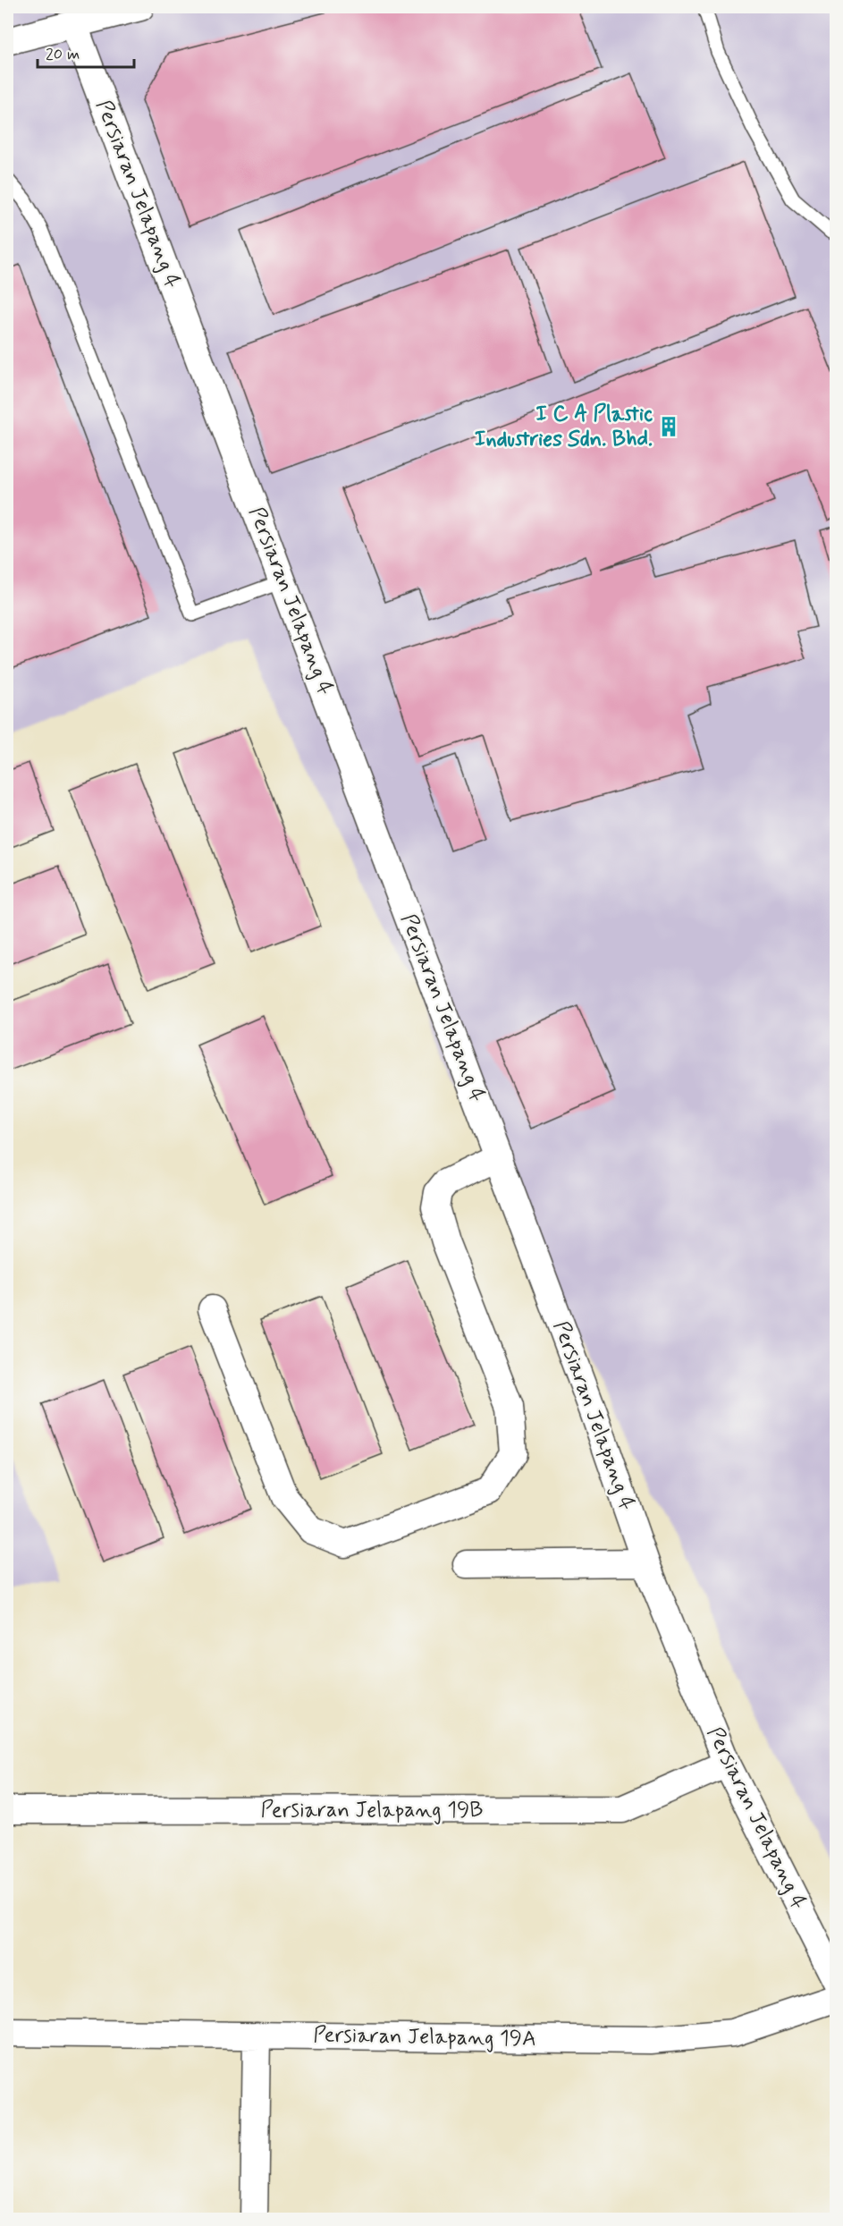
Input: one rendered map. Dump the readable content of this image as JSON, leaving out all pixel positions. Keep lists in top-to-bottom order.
{
  "streets": {
    "street": ["Persiaran Jelapang 4", "Persiaran Jelapang 19B", "Persiaran Jelapang 19A"]
  },
  "crossings": [
    ["Persiaran Jelapang 4", "Persiaran Jelapang 19B"]
  ],
  "places": {
    "building": ["I C A Plastic Industries Sdn. Bhd."]
  },
  "scale_bar": "20 m"
}
